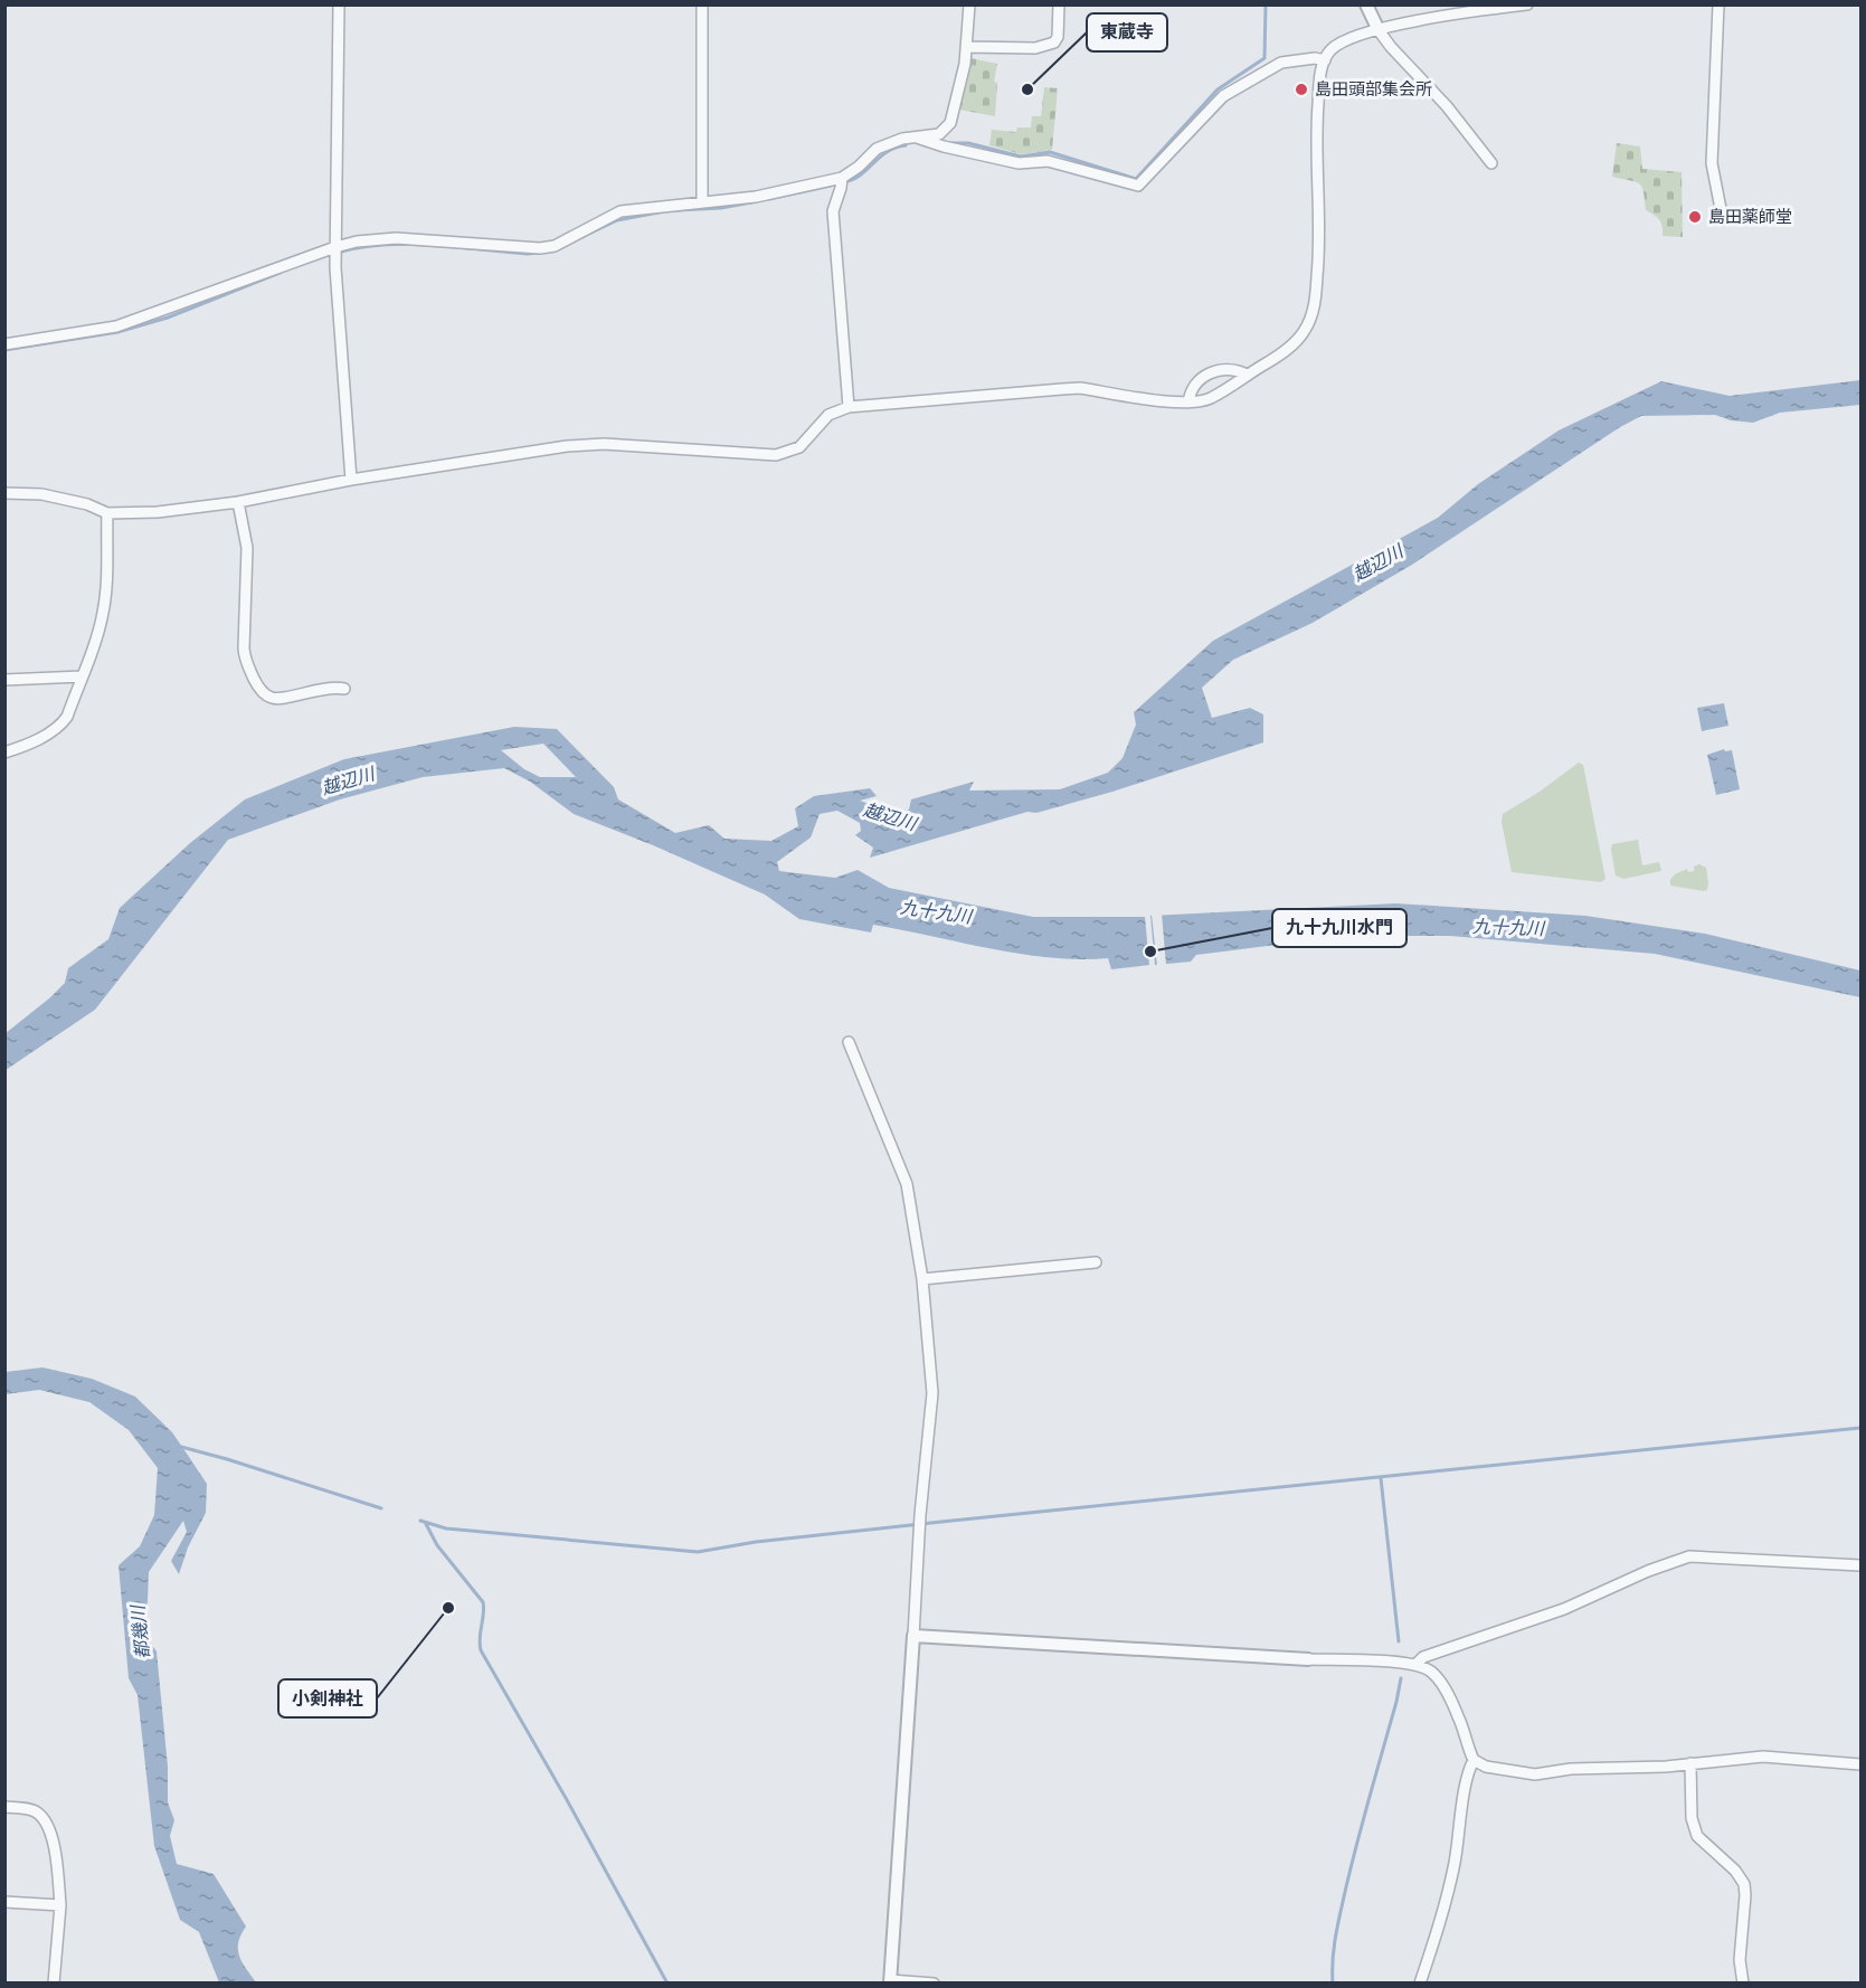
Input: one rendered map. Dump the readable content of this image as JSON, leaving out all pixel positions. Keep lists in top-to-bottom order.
{
  "water": ["越辺川", "九十九川", "都幾川"],
  "places": [
    "東蔵寺",
    "島田頭部集会所",
    "島田薬師堂",
    "九十九川水門",
    "小剣神社"
  ]
}
